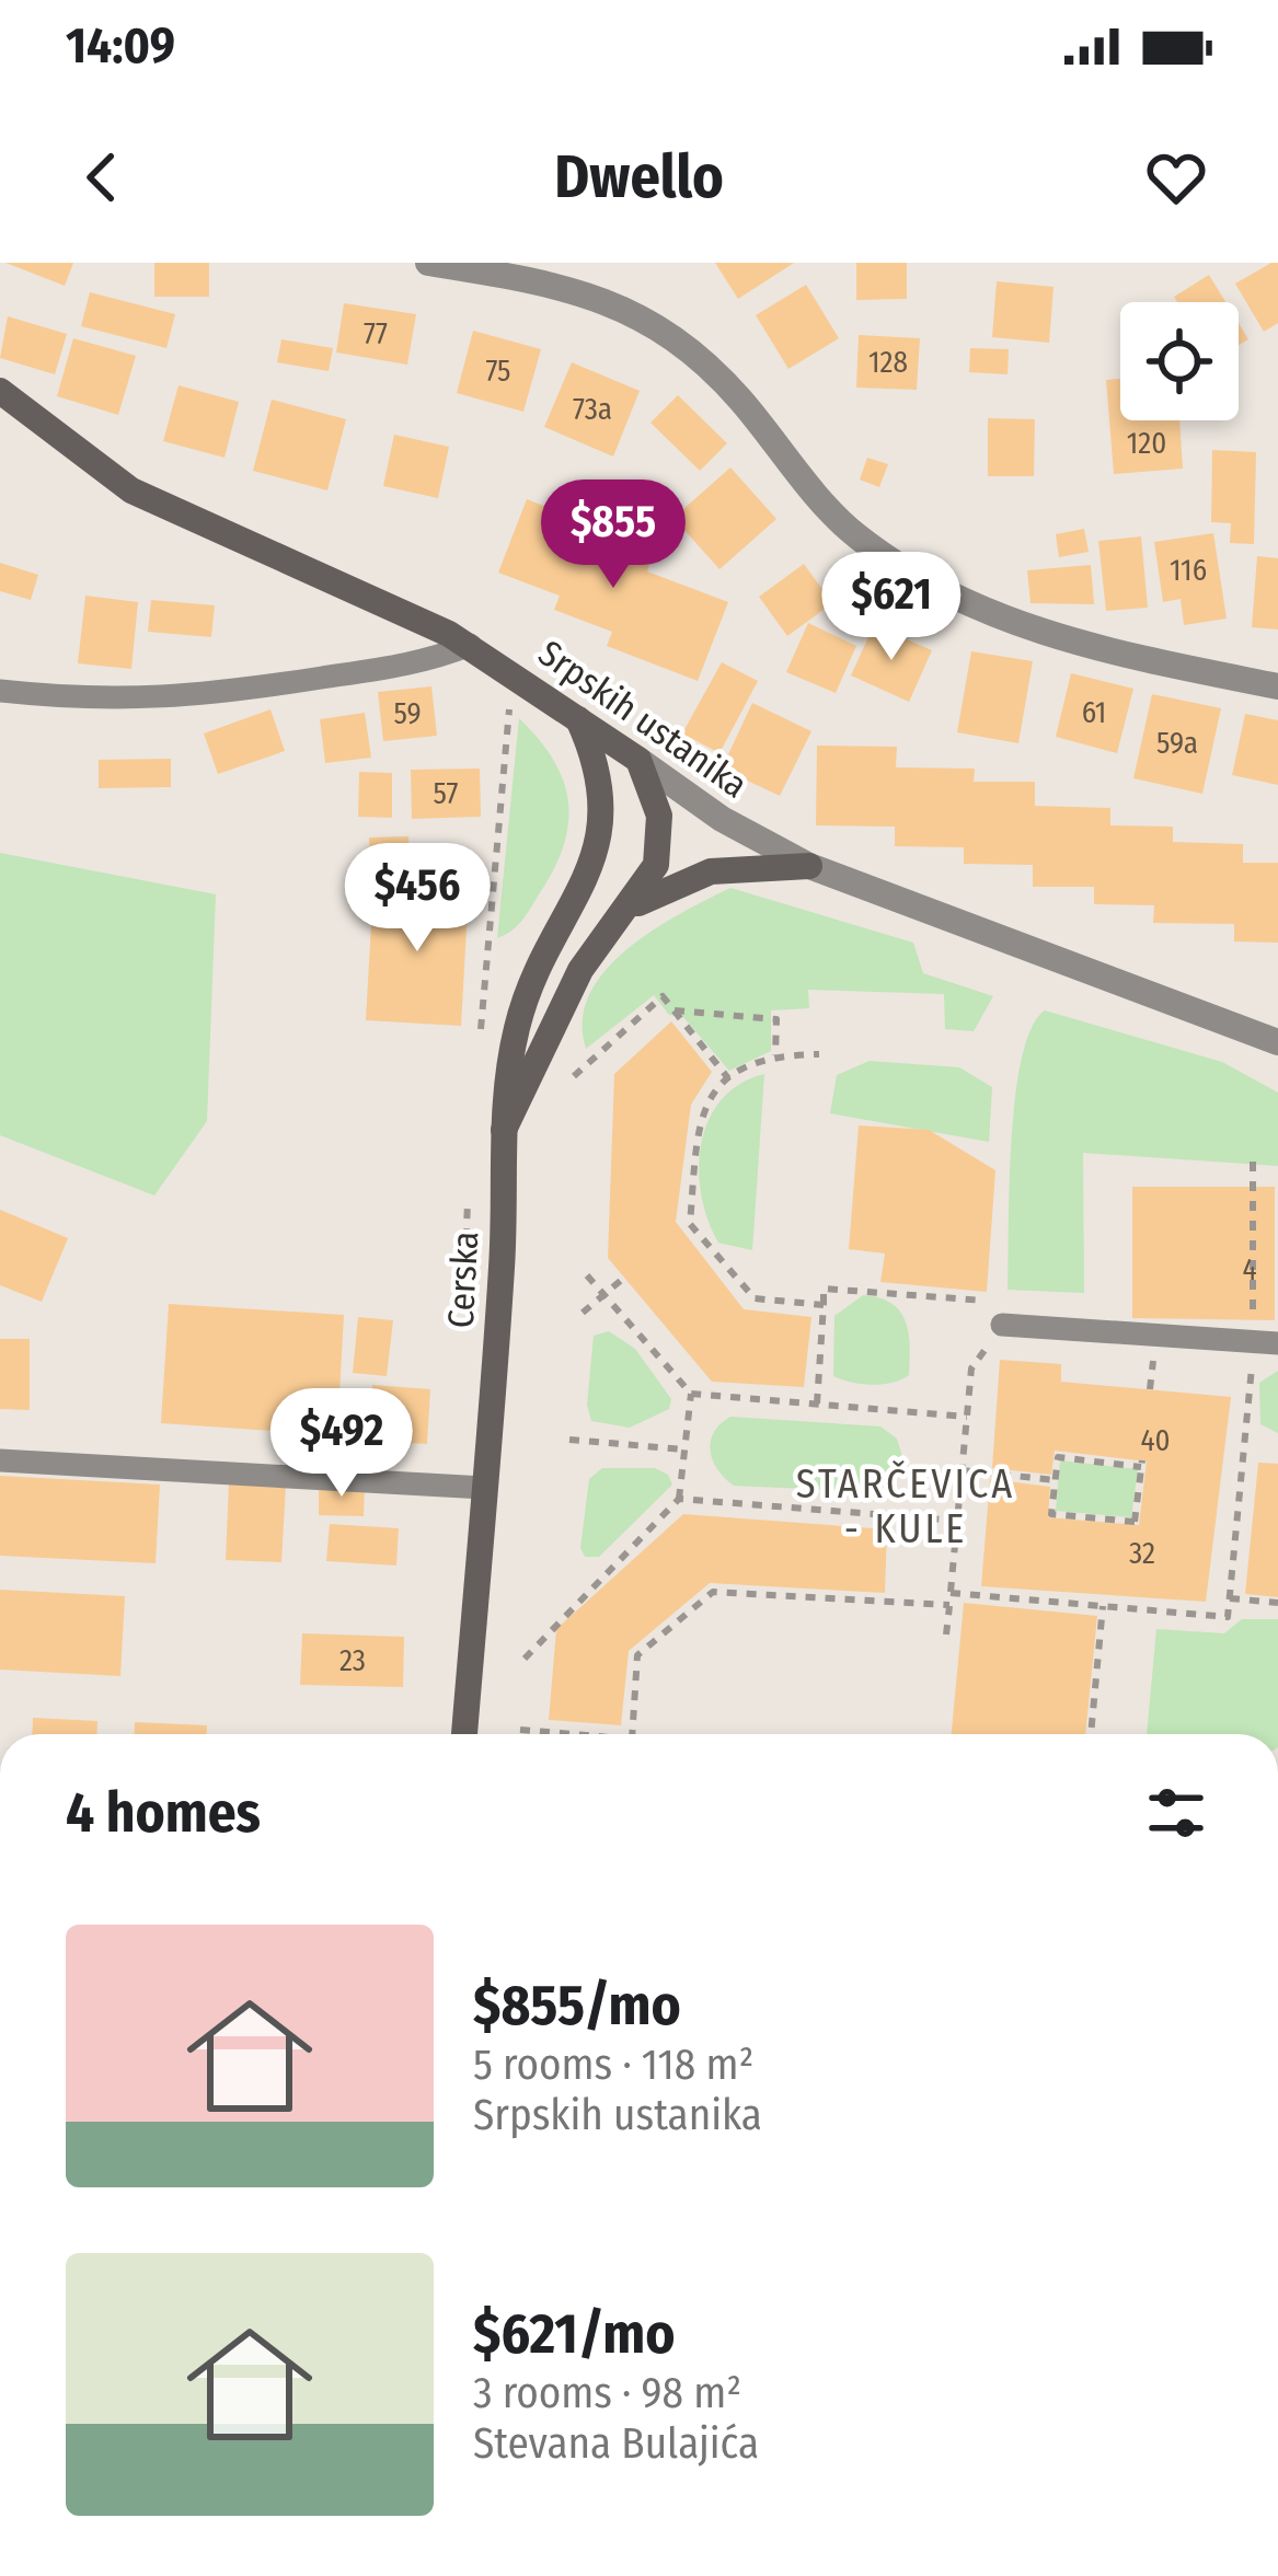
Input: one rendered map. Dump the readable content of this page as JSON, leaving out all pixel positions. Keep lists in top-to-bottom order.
{
  "streets": {
    "street": ["Srpskih ustanika", "Cerska"]
  },
  "crossings": [
    ["Srpskih ustanika", "Cerska"]
  ],
  "districts": ["STARČEVICA - KULE"],
  "house_numbers": [
    "77",
    "128",
    "75",
    "73a",
    "120",
    "116",
    "61",
    "59",
    "59a",
    "57",
    "4",
    "40",
    "32",
    "23"
  ],
  "page": {
    "status": "14:09",
    "header": "Dwello",
    "price": [
      "$855",
      "$621",
      "$456",
      "$492"
    ],
    "heading": "4 homes",
    "list": [
      {
        "name": "$855/mo",
        "note": "5 rooms · 118 m² · Srpskih ustanika"
      },
      {
        "name": "$621/mo",
        "note": "3 rooms · 98 m² · Stevana Bulajića"
      }
    ]
  }
}
